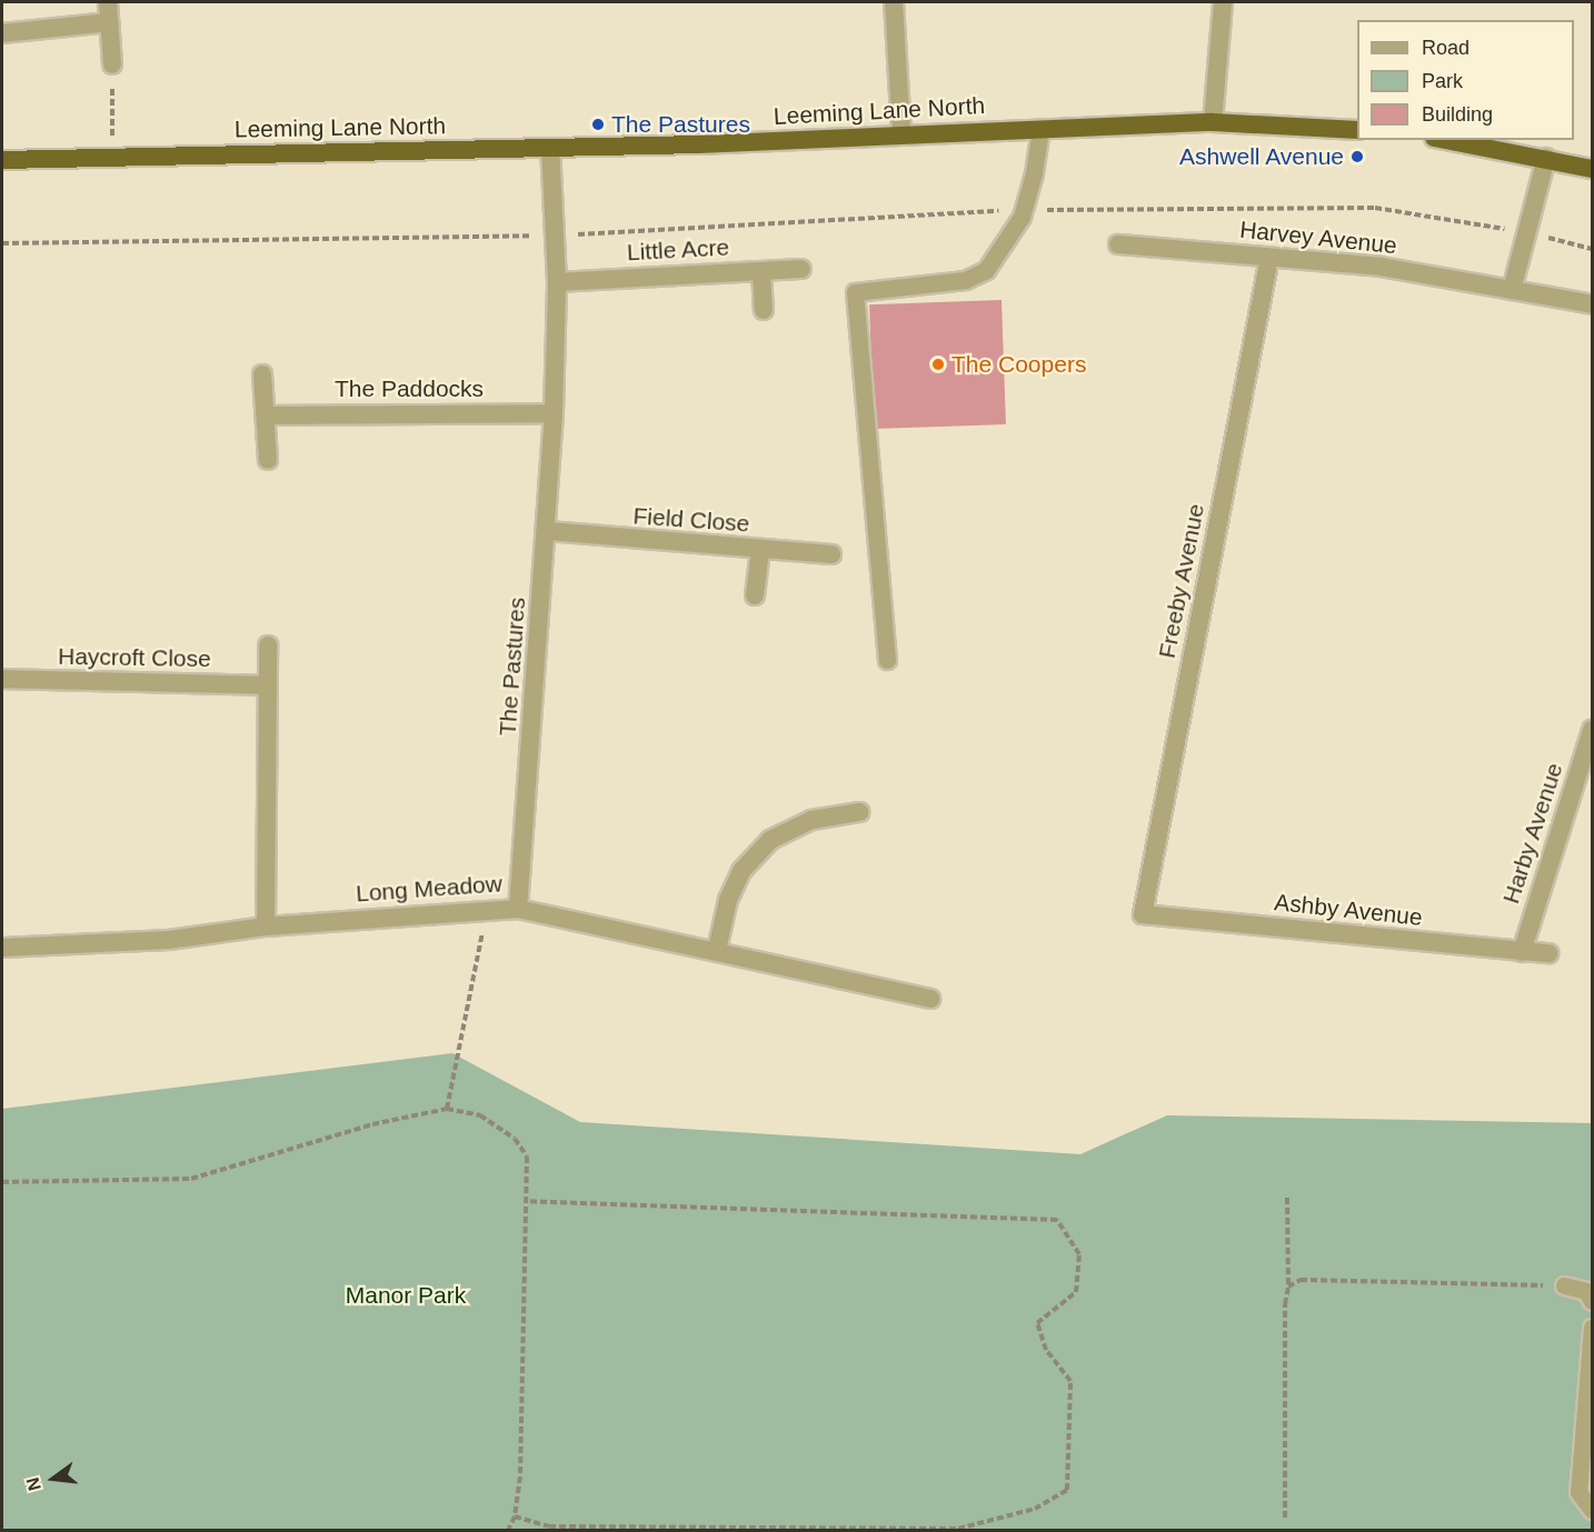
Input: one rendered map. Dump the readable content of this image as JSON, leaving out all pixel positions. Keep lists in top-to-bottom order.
{
  "streets": {
    "highway": ["Leeming Lane North"],
    "street": [
      "Harvey Avenue",
      "Little Acre",
      "The Paddocks",
      "Field Close",
      "Freeby Avenue",
      "Haycroft Close",
      "The Pastures",
      "Harby Avenue",
      "Long Meadow",
      "Ashby Avenue"
    ]
  },
  "crossings": [
    ["Leeming Lane North", "The Pastures"],
    ["Harvey Avenue", "Freeby Avenue"],
    ["Little Acre", "The Pastures"],
    ["The Paddocks", "The Pastures"],
    ["Field Close", "The Pastures"],
    ["Freeby Avenue", "Ashby Avenue"],
    ["The Pastures", "Long Meadow"],
    ["Harby Avenue", "Ashby Avenue"]
  ],
  "parks": ["Manor Park"],
  "places": ["The Pastures", "Ashwell Avenue", "The Coopers"],
  "legend": ["Road", "Park", "Building"],
  "north": "left"
}
